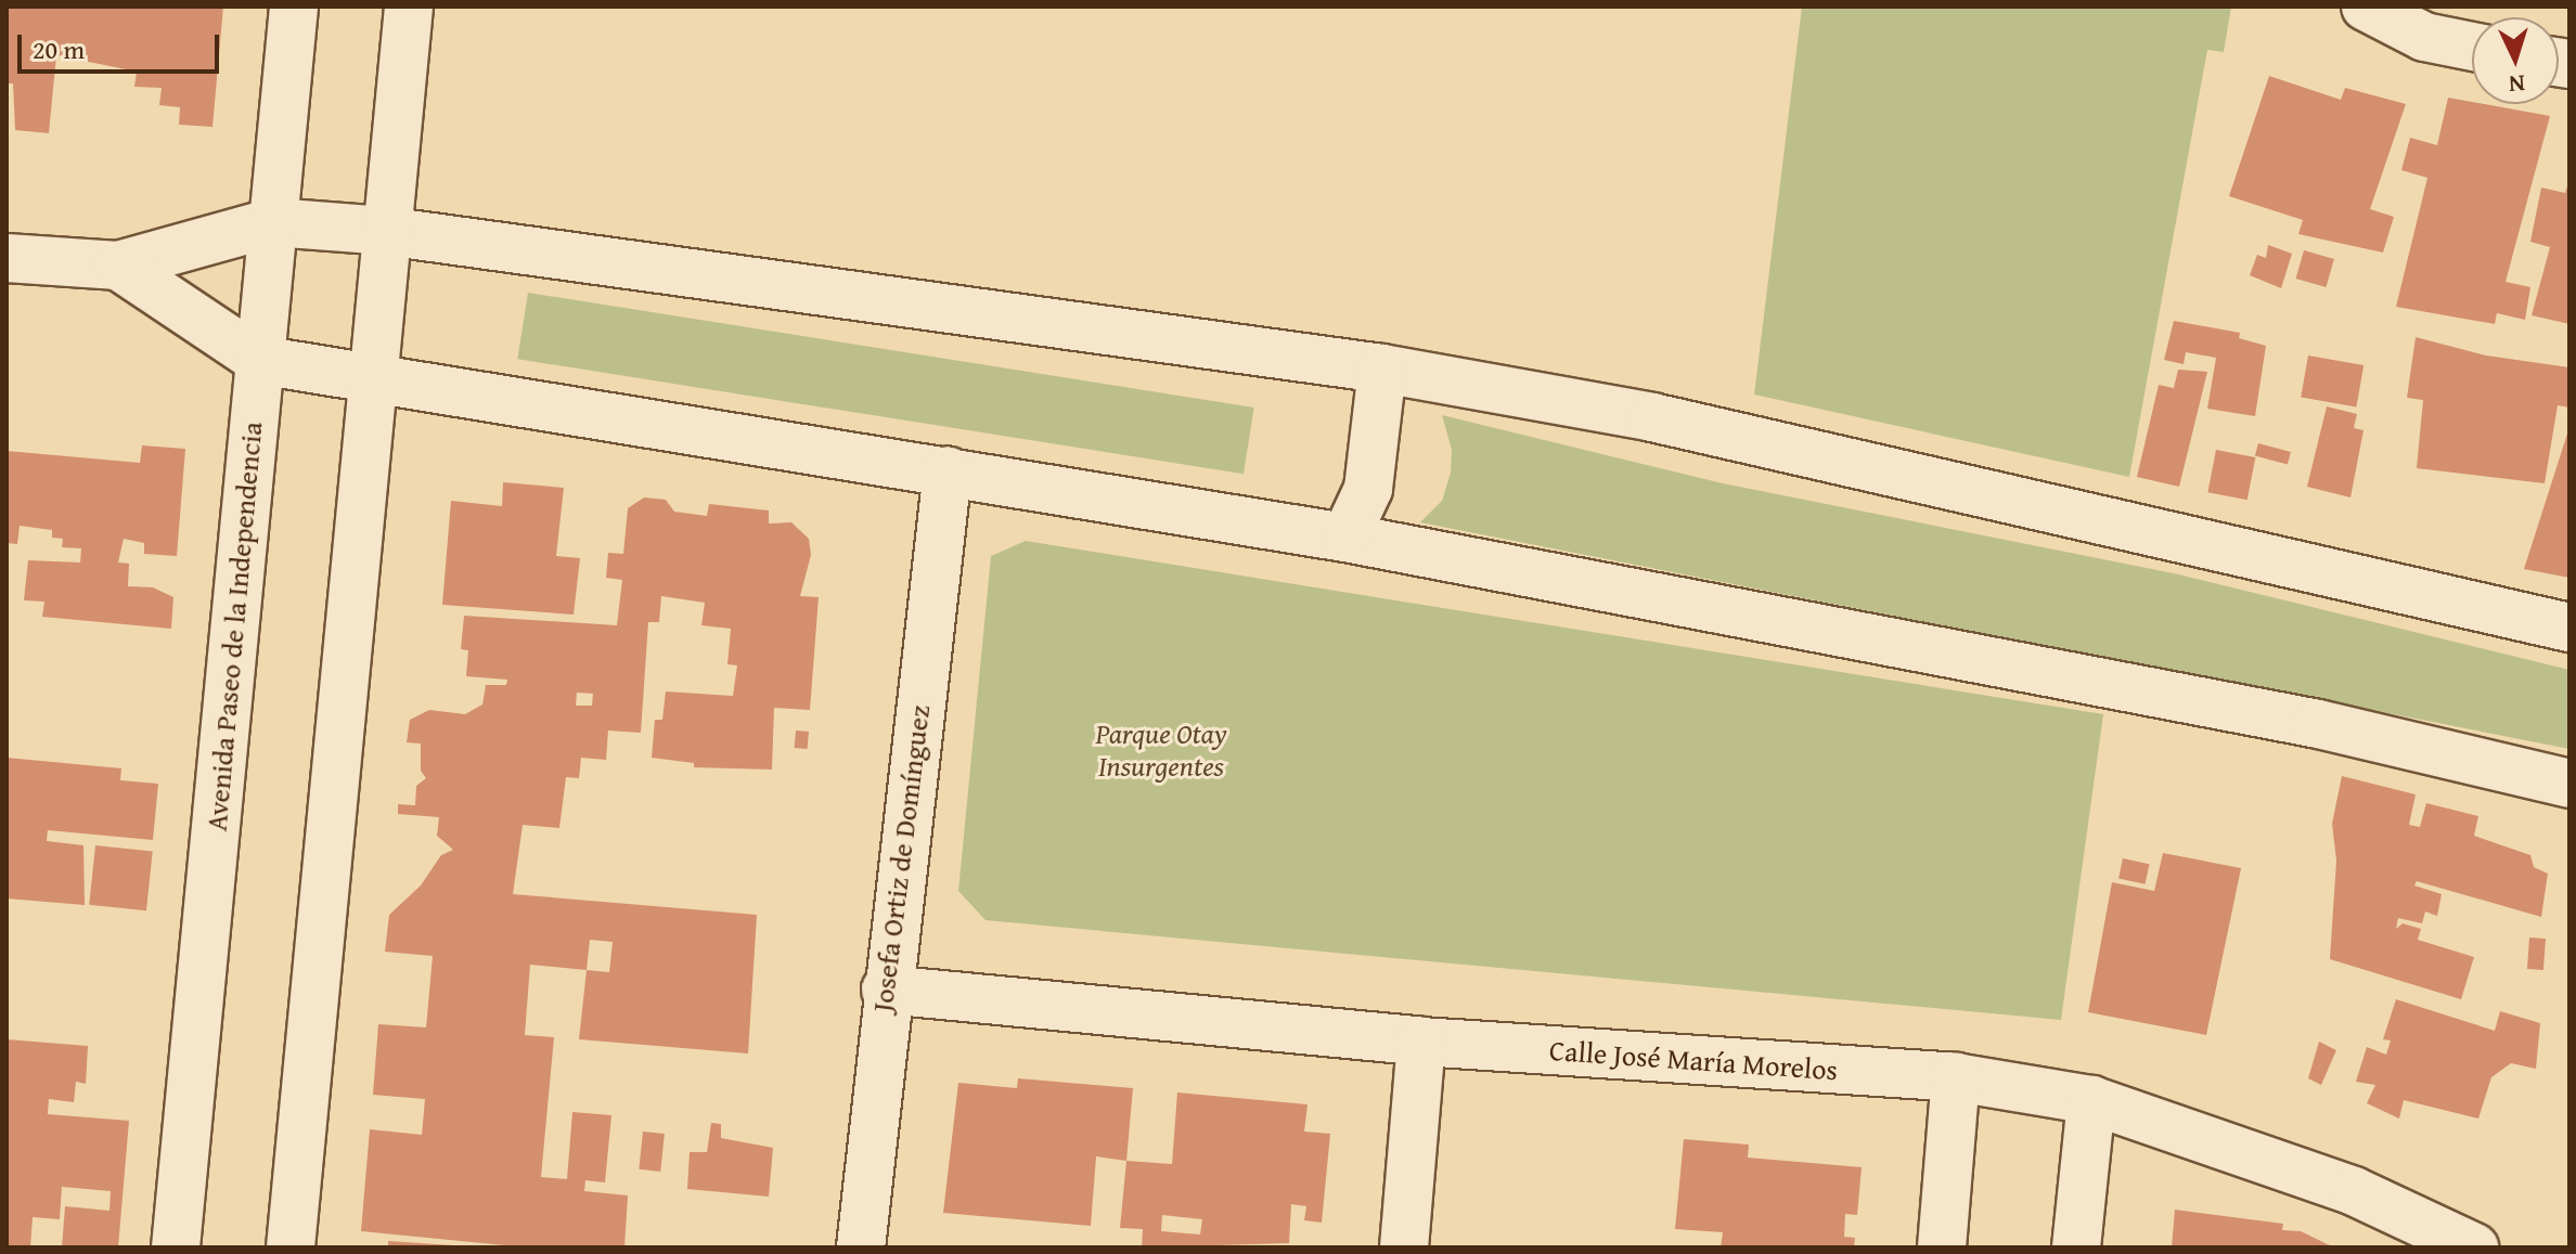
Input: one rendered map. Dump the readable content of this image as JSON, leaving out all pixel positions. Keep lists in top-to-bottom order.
{
  "streets": {
    "street": ["Avenida Paseo de la Independencia", "Josefa Ortiz de Domínguez", "Calle José María Morelos"]
  },
  "crossings": [
    ["Josefa Ortiz de Domínguez", "Calle José María Morelos"]
  ],
  "parks": ["Parque Otay Insurgentes"],
  "scale_bar": "20 m",
  "north": "bottom"
}
